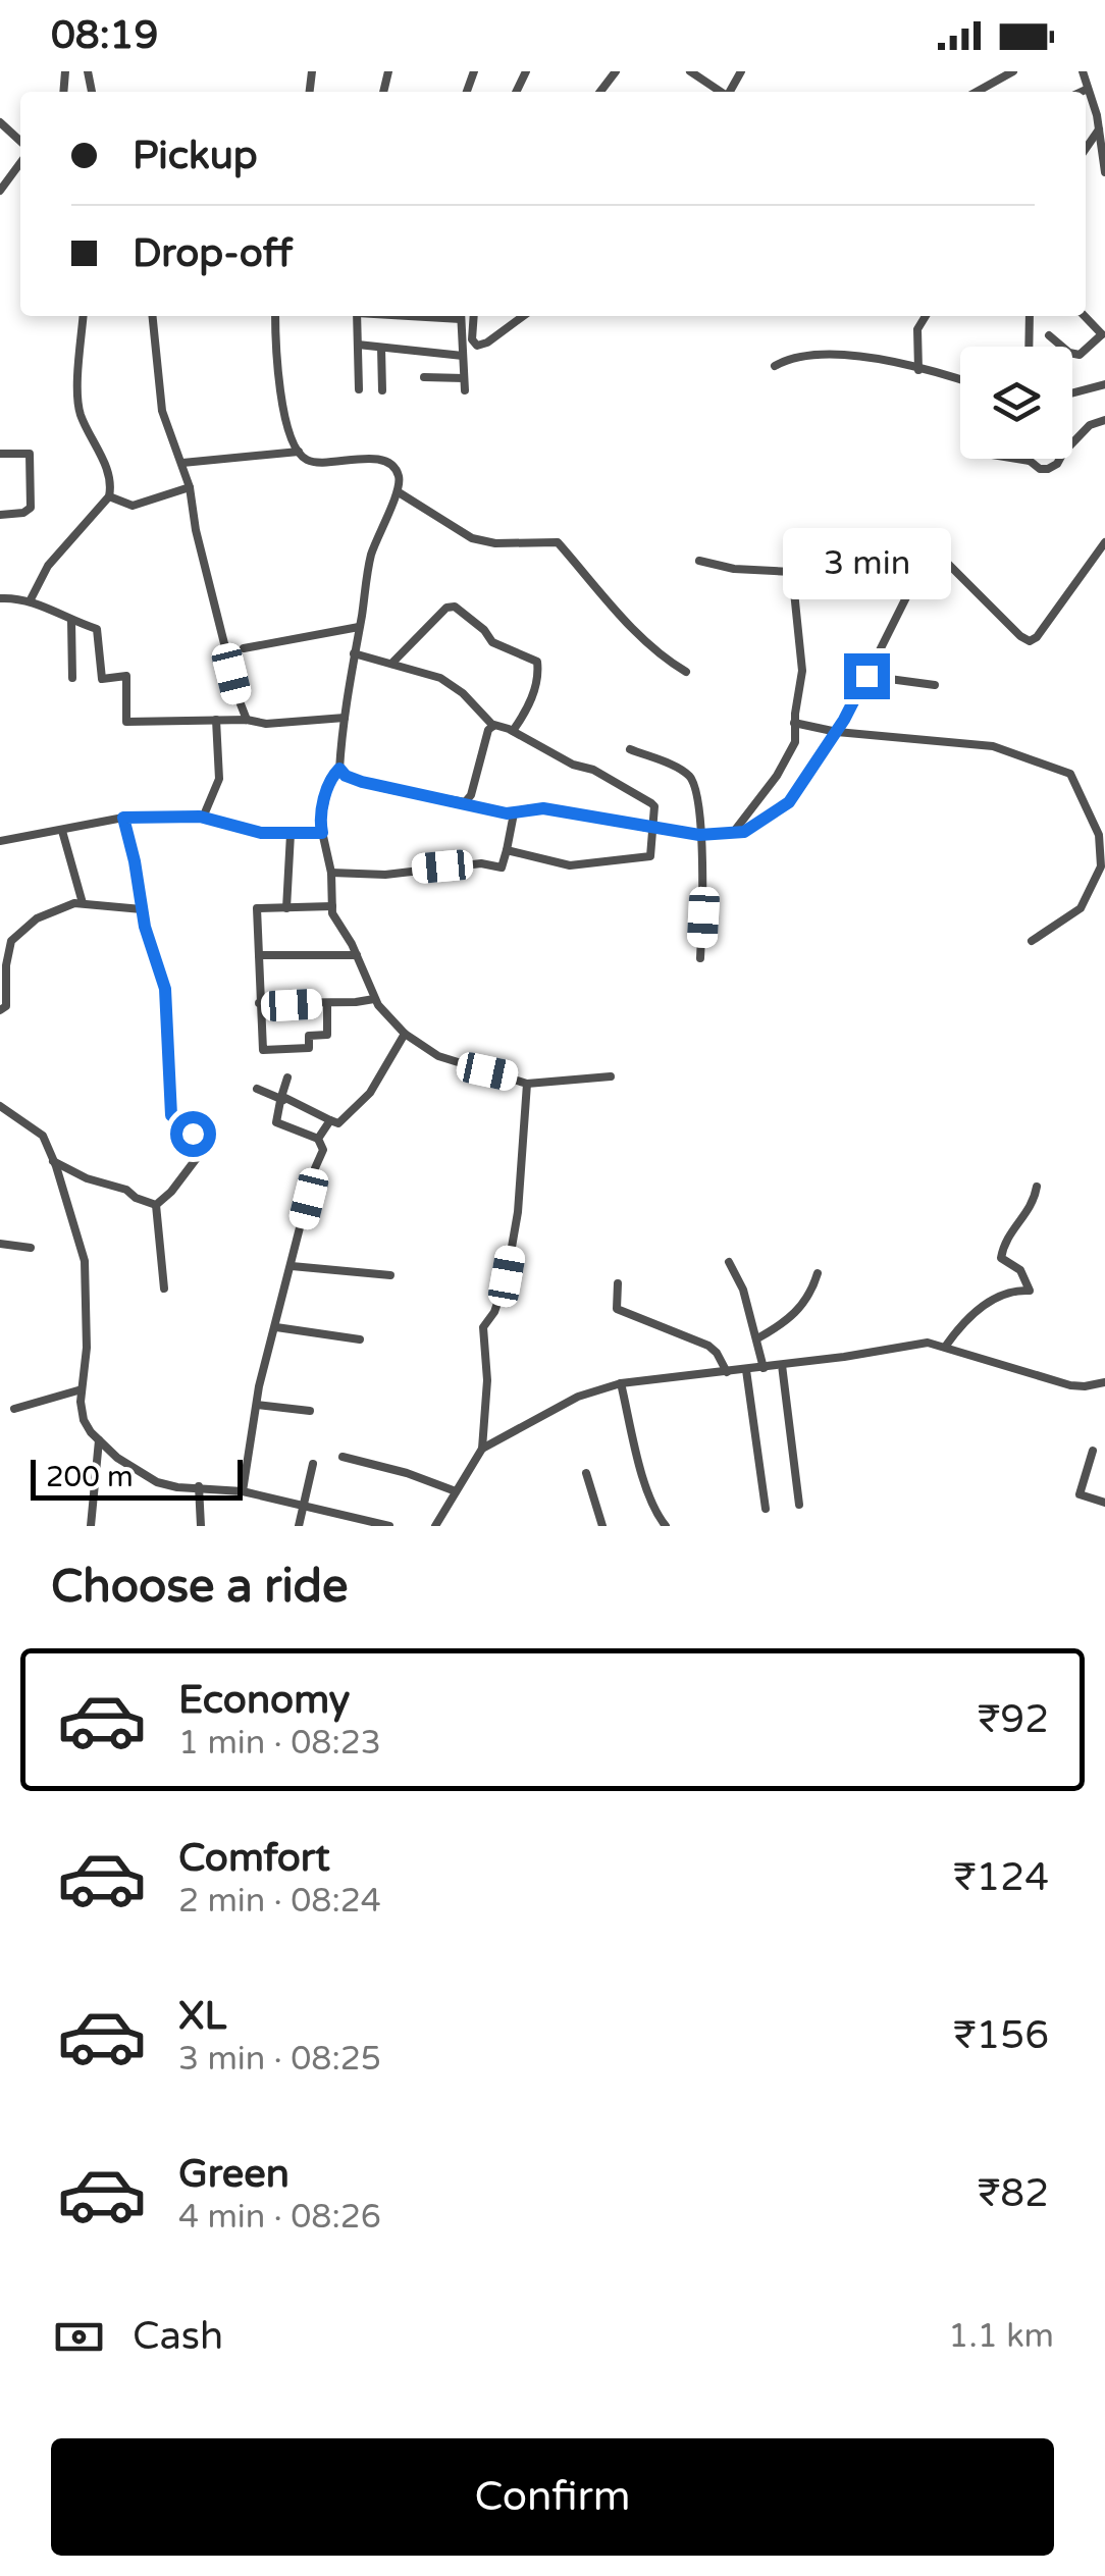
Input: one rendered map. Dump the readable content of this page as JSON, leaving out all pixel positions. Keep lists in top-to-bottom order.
{
  "scale_bar": "200 m",
  "page": {
    "status": "08:19",
    "banner": ["Pickup", "Drop-off"],
    "bubble": "3 min",
    "scale": "200 m",
    "heading": "Choose a ride",
    "list": [
      {
        "name": "Economy",
        "note": "1 min · 08:23",
        "value": "₹92"
      },
      {
        "name": "Comfort",
        "note": "2 min · 08:24",
        "value": "₹124"
      },
      {
        "name": "XL",
        "note": "3 min · 08:25",
        "value": "₹156"
      },
      {
        "name": "Green",
        "note": "4 min · 08:26",
        "value": "₹82"
      }
    ],
    "pay": ["Cash", "1.1 km"],
    "buttons": "Confirm"
  }
}
